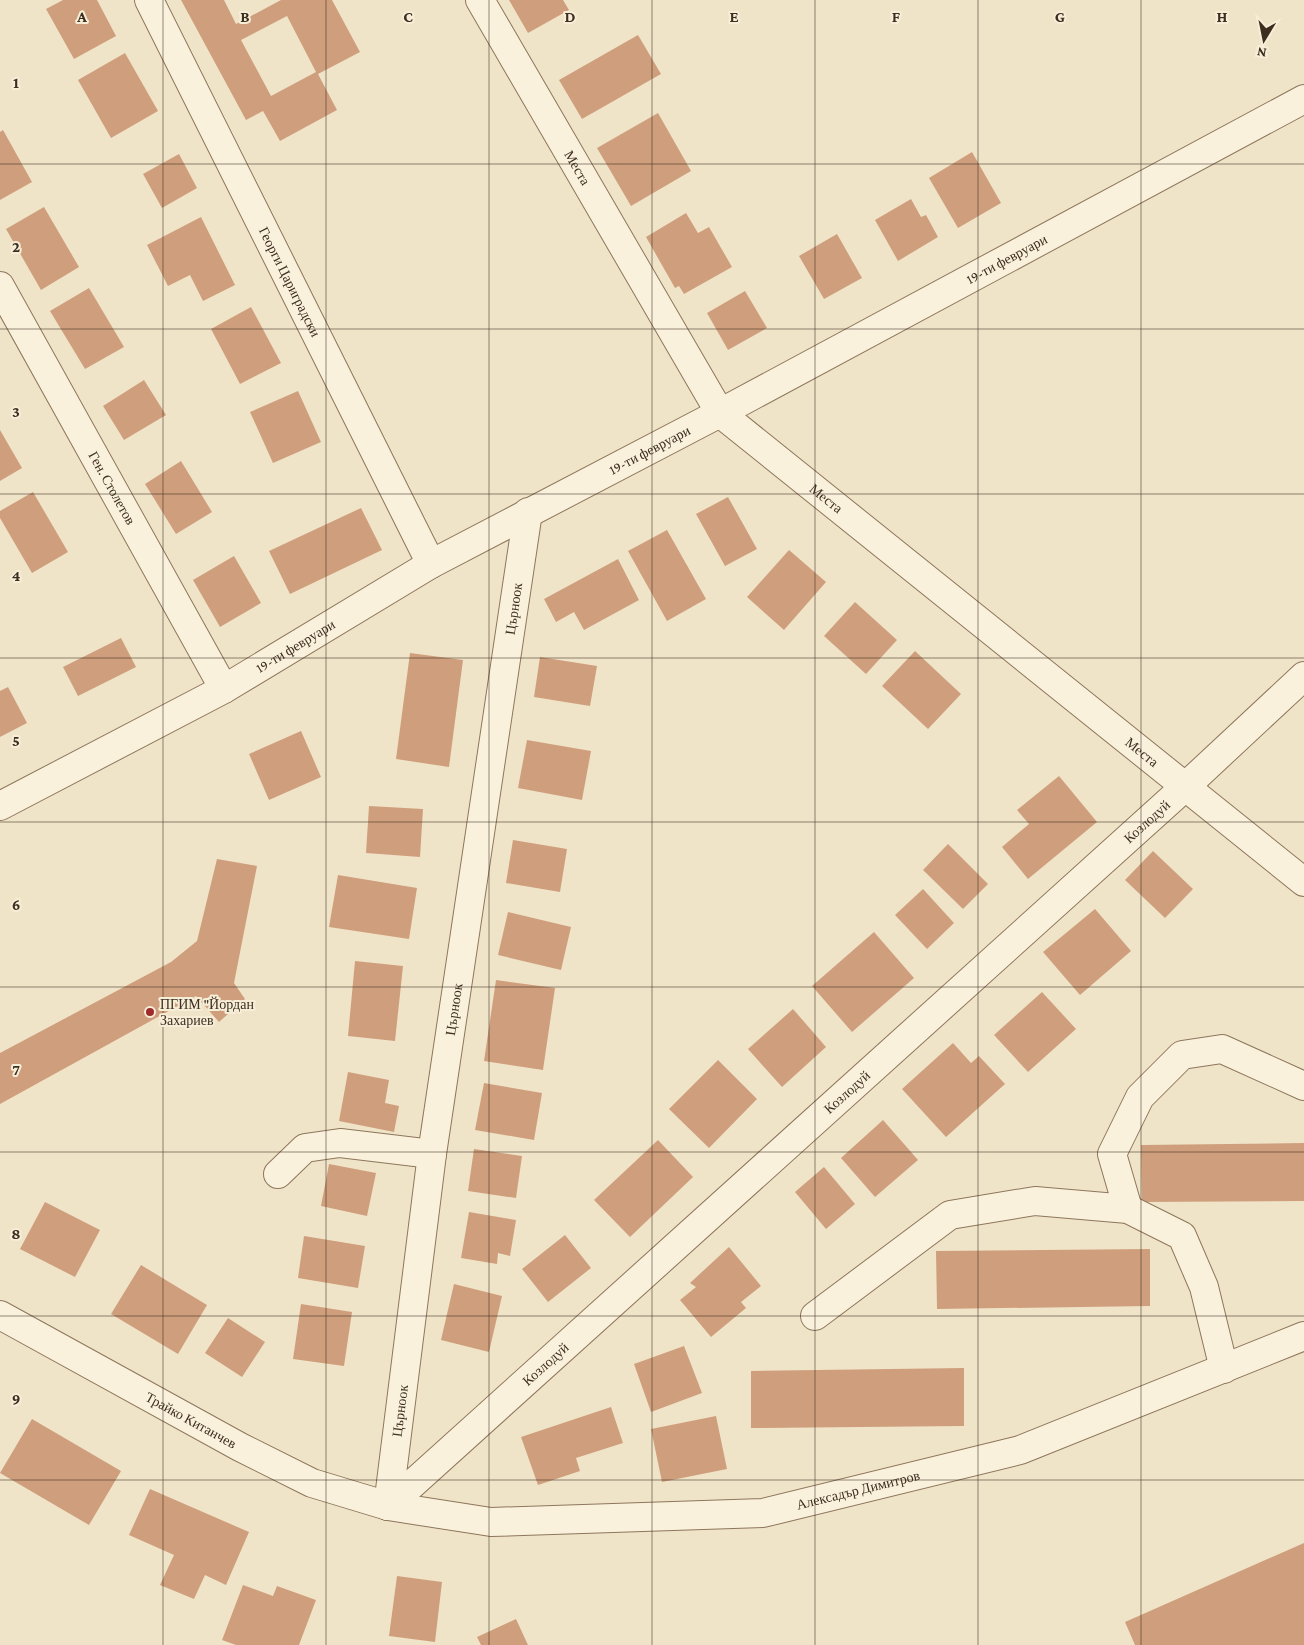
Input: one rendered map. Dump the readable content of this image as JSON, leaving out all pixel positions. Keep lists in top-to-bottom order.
{
  "streets": {
    "street": [
      "Места",
      "19-ти февруари",
      "Георги Цариградски",
      "Ген. Столетов",
      "Църноок",
      "Козлодуй",
      "Трайко Китанчев",
      "Алексадър Димитров"
    ]
  },
  "crossings": [
    ["Места", "19-ти февруари"],
    ["Места", "Козлодуй"],
    ["19-ти февруари", "Георги Цариградски"],
    ["19-ти февруари", "Ген. Столетов"],
    ["19-ти февруари", "Църноок"],
    ["Църноок", "Козлодуй"],
    ["Църноок", "Трайко Китанчев"],
    ["Църноок", "Алексадър Димитров"],
    ["Козлодуй", "Трайко Китанчев"],
    ["Козлодуй", "Алексадър Димитров"],
    ["Трайко Китанчев", "Алексадър Димитров"]
  ],
  "places": ["ПГИМ \"Йордан Захариев"],
  "north": "bottom",
  "grid": {
    "columns": [
      "A",
      "B",
      "C",
      "D",
      "E",
      "F",
      "G",
      "H"
    ],
    "rows": [
      "1",
      "2",
      "3",
      "4",
      "5",
      "6",
      "7",
      "8",
      "9"
    ]
  }
}
